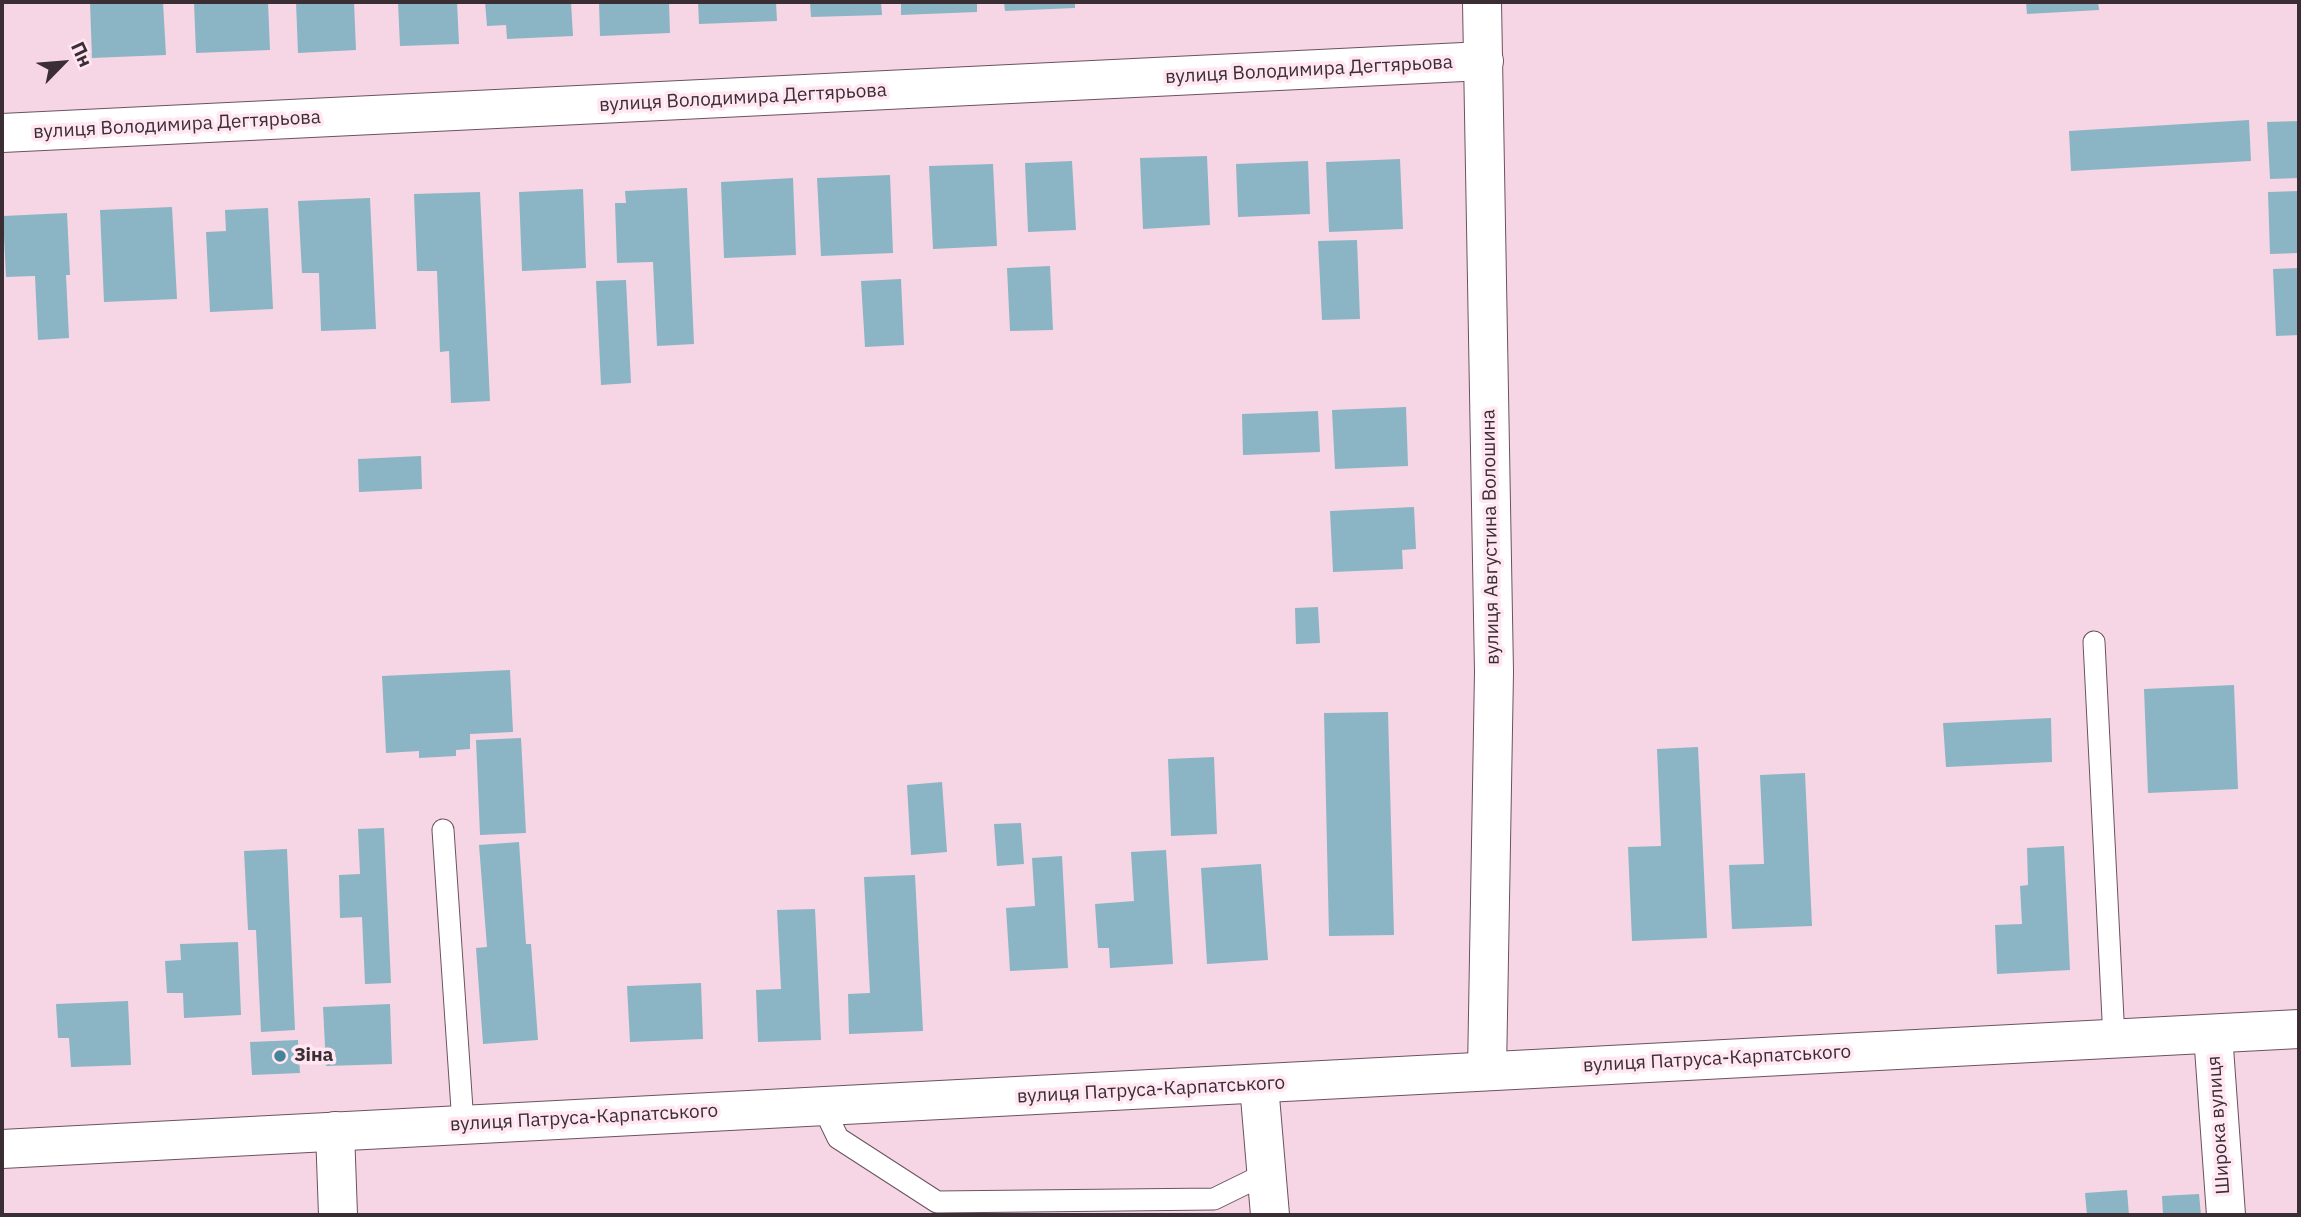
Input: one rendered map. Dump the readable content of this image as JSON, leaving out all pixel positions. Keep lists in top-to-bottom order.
{
  "streets": {
    "street": [
      "вулиця Володимира Дегтярьова",
      "вулиця Августина Волошина",
      "вулиця Патруса-Карпатського",
      "Широка вулиця"
    ]
  },
  "crossings": [
    ["вулиця Володимира Дегтярьова", "вулиця Августина Волошина"],
    ["вулиця Августина Волошина", "вулиця Патруса-Карпатського"],
    ["вулиця Патруса-Карпатського", "Широка вулиця"]
  ],
  "places": ["Зіна"],
  "north": "top right"
}
